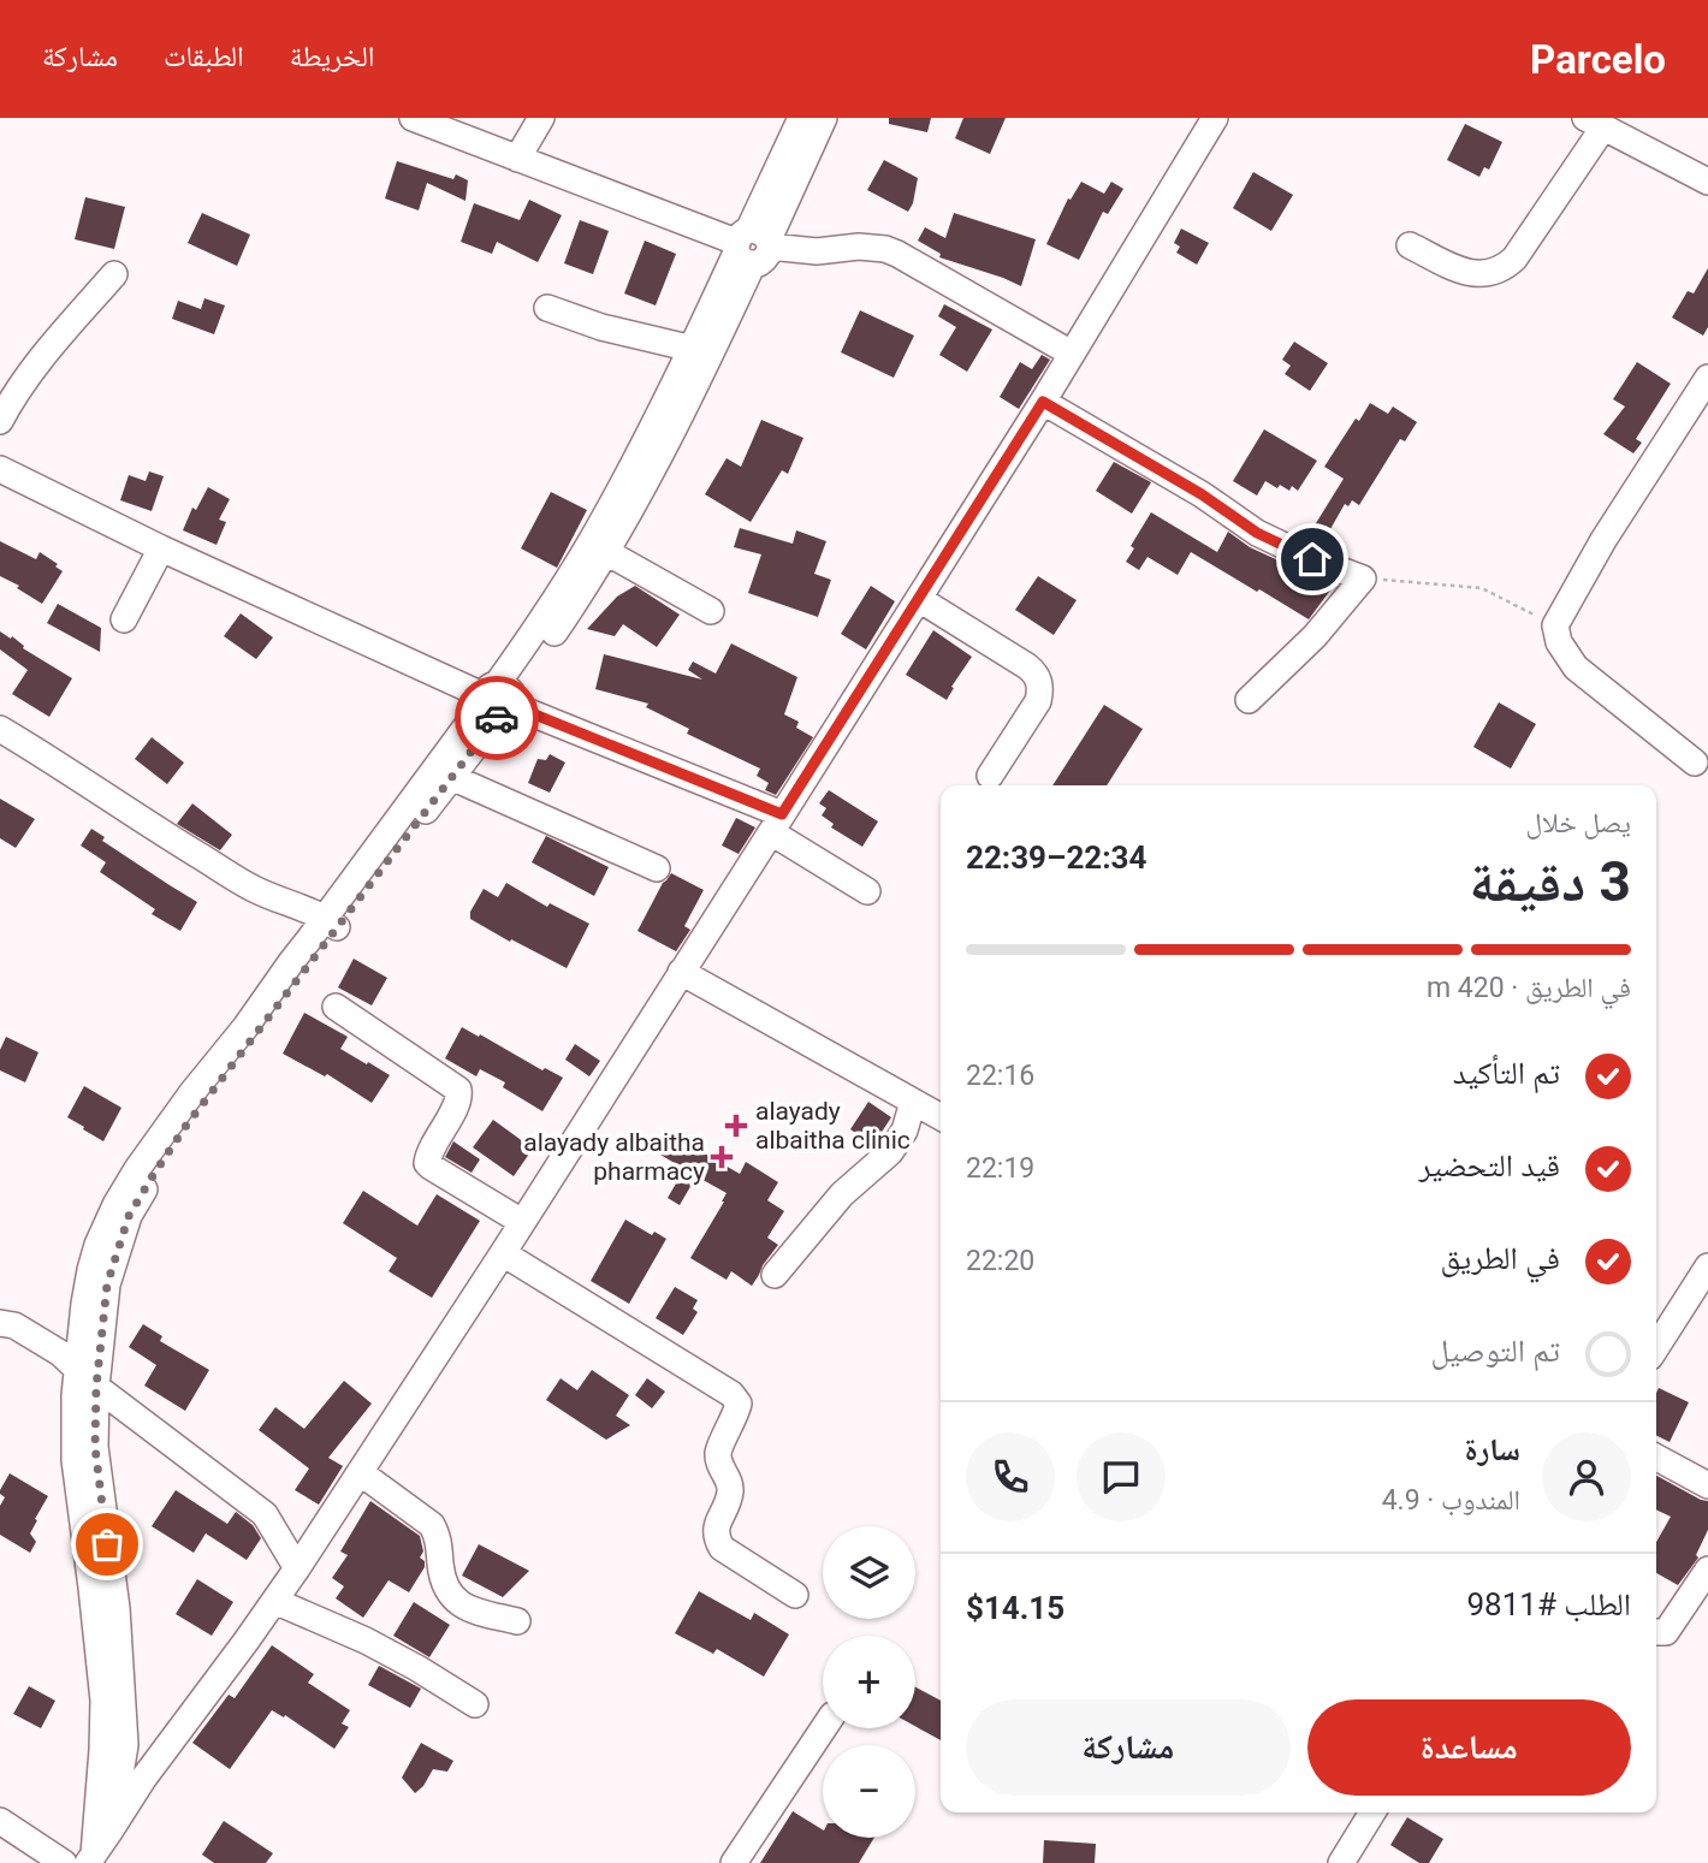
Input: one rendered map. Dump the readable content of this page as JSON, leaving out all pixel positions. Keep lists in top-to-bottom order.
{
  "places": {
    "health": ["alayady albaitha clinic", "alayady albaitha pharmacy"]
  },
  "page": {
    "header": "Parcelo",
    "nav": ["الخريطة", "الطبقات", "مشاركة"],
    "heading": ["3 دقيقة", "يصل خلال", "22:34–22:39"],
    "panel": [
      "سارة",
      "المندوب · 4.9",
      "الطلب #9811",
      "$14.15"
    ],
    "bar": "في الطريق · 420 m",
    "list": [
      ["تم التأكيد", "22:16"],
      ["قيد التحضير", "22:19"],
      ["في الطريق", "22:20"],
      "تم التوصيل"
    ],
    "map_buttons": ["+", "−"],
    "buttons": ["مساعدة", "مشاركة"]
  }
}
